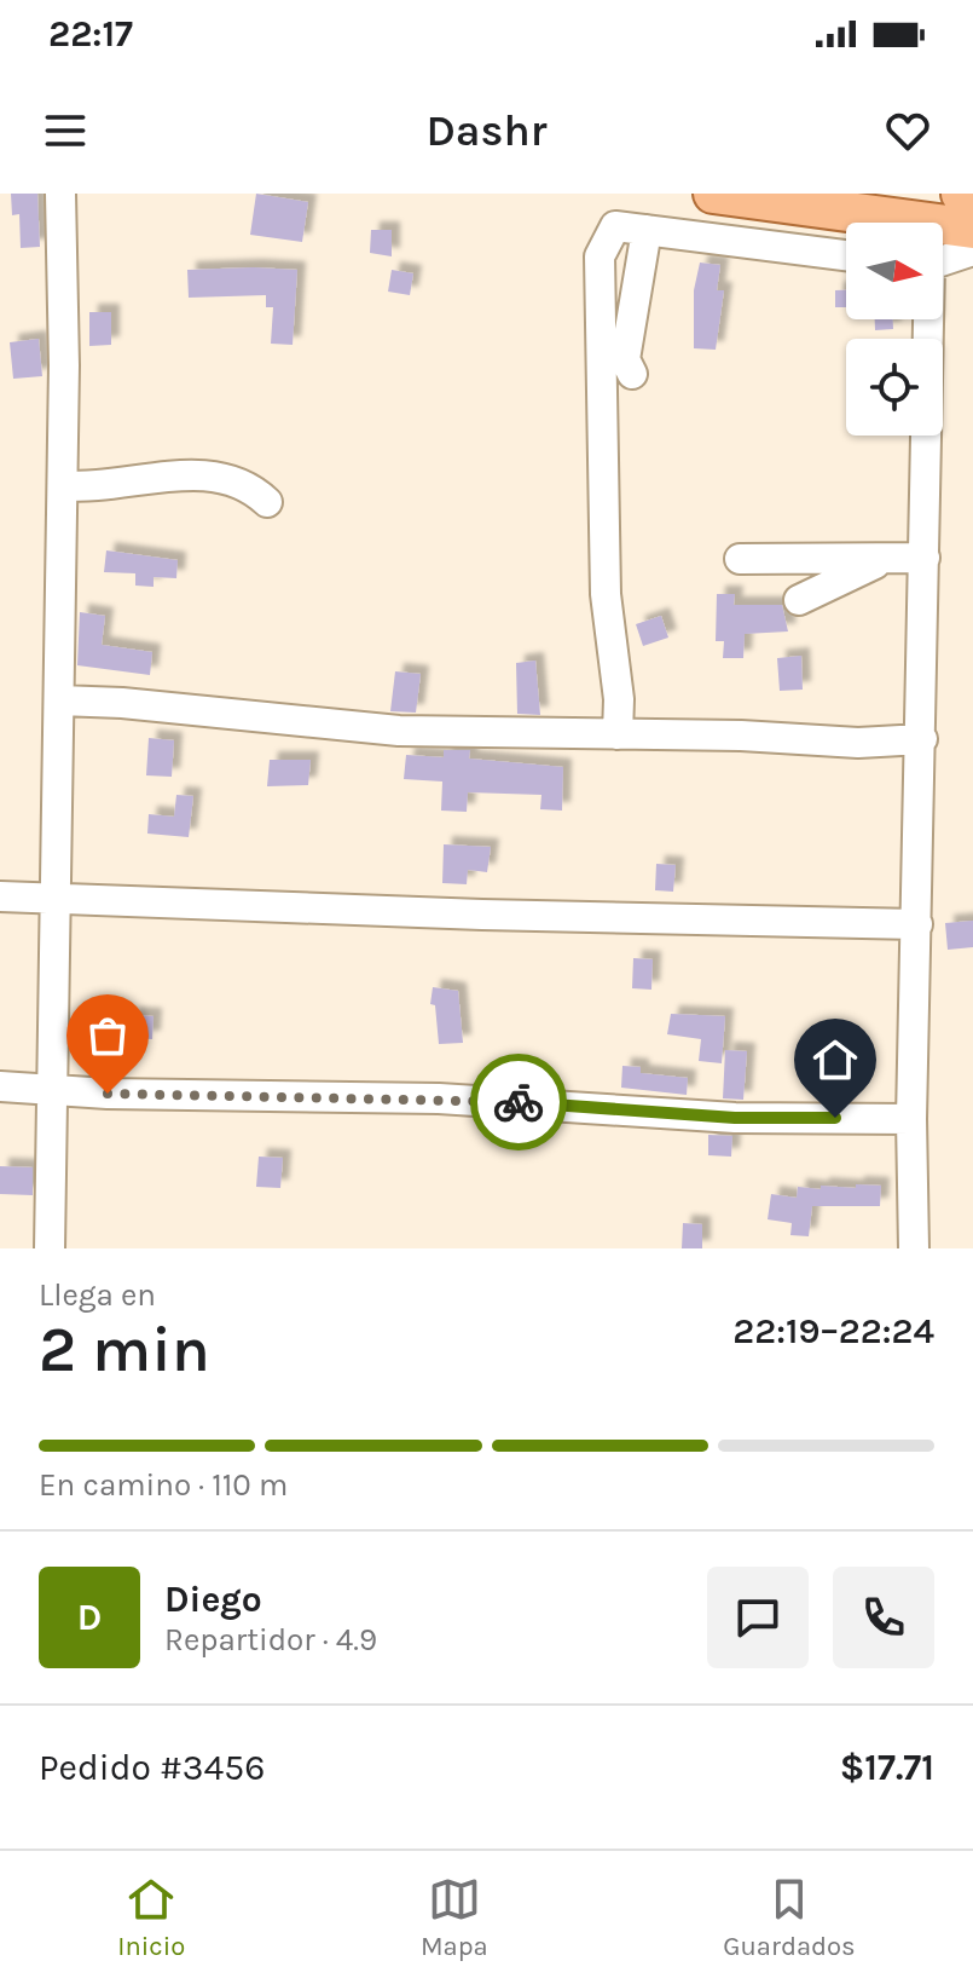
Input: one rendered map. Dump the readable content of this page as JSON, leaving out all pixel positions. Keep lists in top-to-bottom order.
{
  "north": "right",
  "page": {
    "status": "22:17",
    "header": "Dashr",
    "heading": ["2 min", "Llega en", "22:19–22:24"],
    "panel": [
      "Diego",
      "Repartidor · 4.9",
      "Pedido #3456",
      "$17.71"
    ],
    "bar": "En camino · 110 m",
    "round": "D",
    "tabs": ["Inicio", "Mapa", "Guardados"]
  }
}
